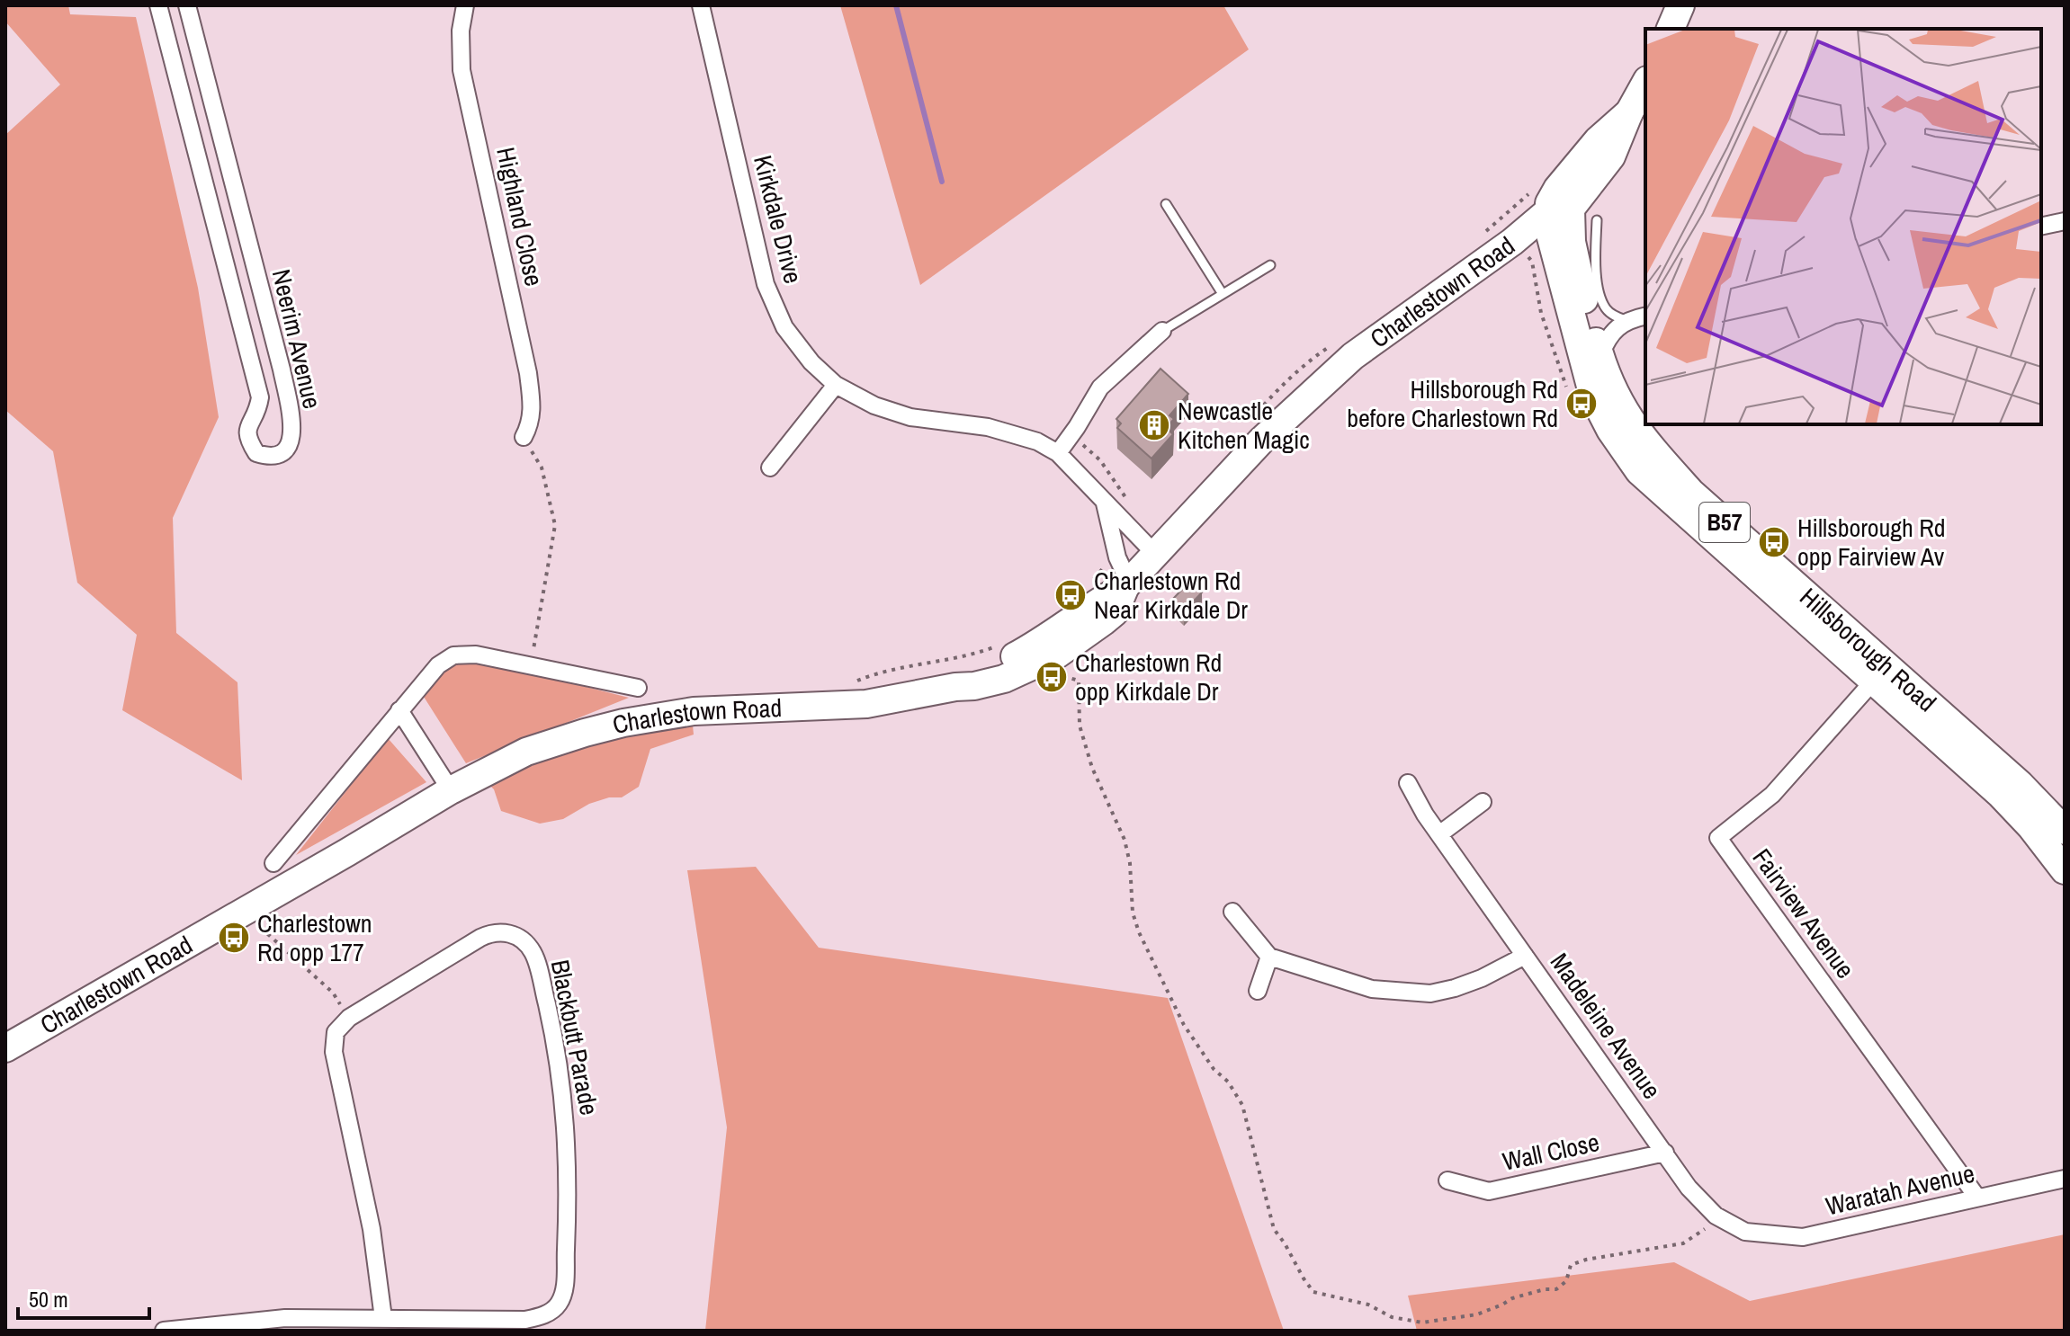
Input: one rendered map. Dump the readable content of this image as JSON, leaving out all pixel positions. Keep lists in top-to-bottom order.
{
  "streets": {
    "main road": ["Charlestown Road", "B57", "Hillsborough Road"],
    "street": [
      "Highland Close",
      "Kirkdale Drive",
      "Neerim Avenue",
      "Fairview Avenue",
      "Madeleine Avenue",
      "Blackbutt Parade",
      "Wall Close",
      "Waratah Avenue"
    ]
  },
  "crossings": [
    ["Kirkdale Drive", "Charlestown Road"],
    ["Charlestown Road", "B57"],
    ["Charlestown Road", "Hillsborough Road"],
    ["B57", "Hillsborough Road"],
    ["B57", "Fairview Avenue"],
    ["Fairview Avenue", "Waratah Avenue"],
    ["Madeleine Avenue", "Wall Close"],
    ["Madeleine Avenue", "Waratah Avenue"]
  ],
  "places": {
    "bus stop": [
      "Hillsborough Rd before Charlestown Rd",
      "Hillsborough Rd opp Fairview Av",
      "Charlestown Rd Near Kirkdale Dr",
      "Charlestown Rd opp Kirkdale Dr",
      "Charlestown Rd opp 177"
    ],
    "building": ["Newcastle Kitchen Magic"]
  },
  "scale_bar": "50 m"
}
